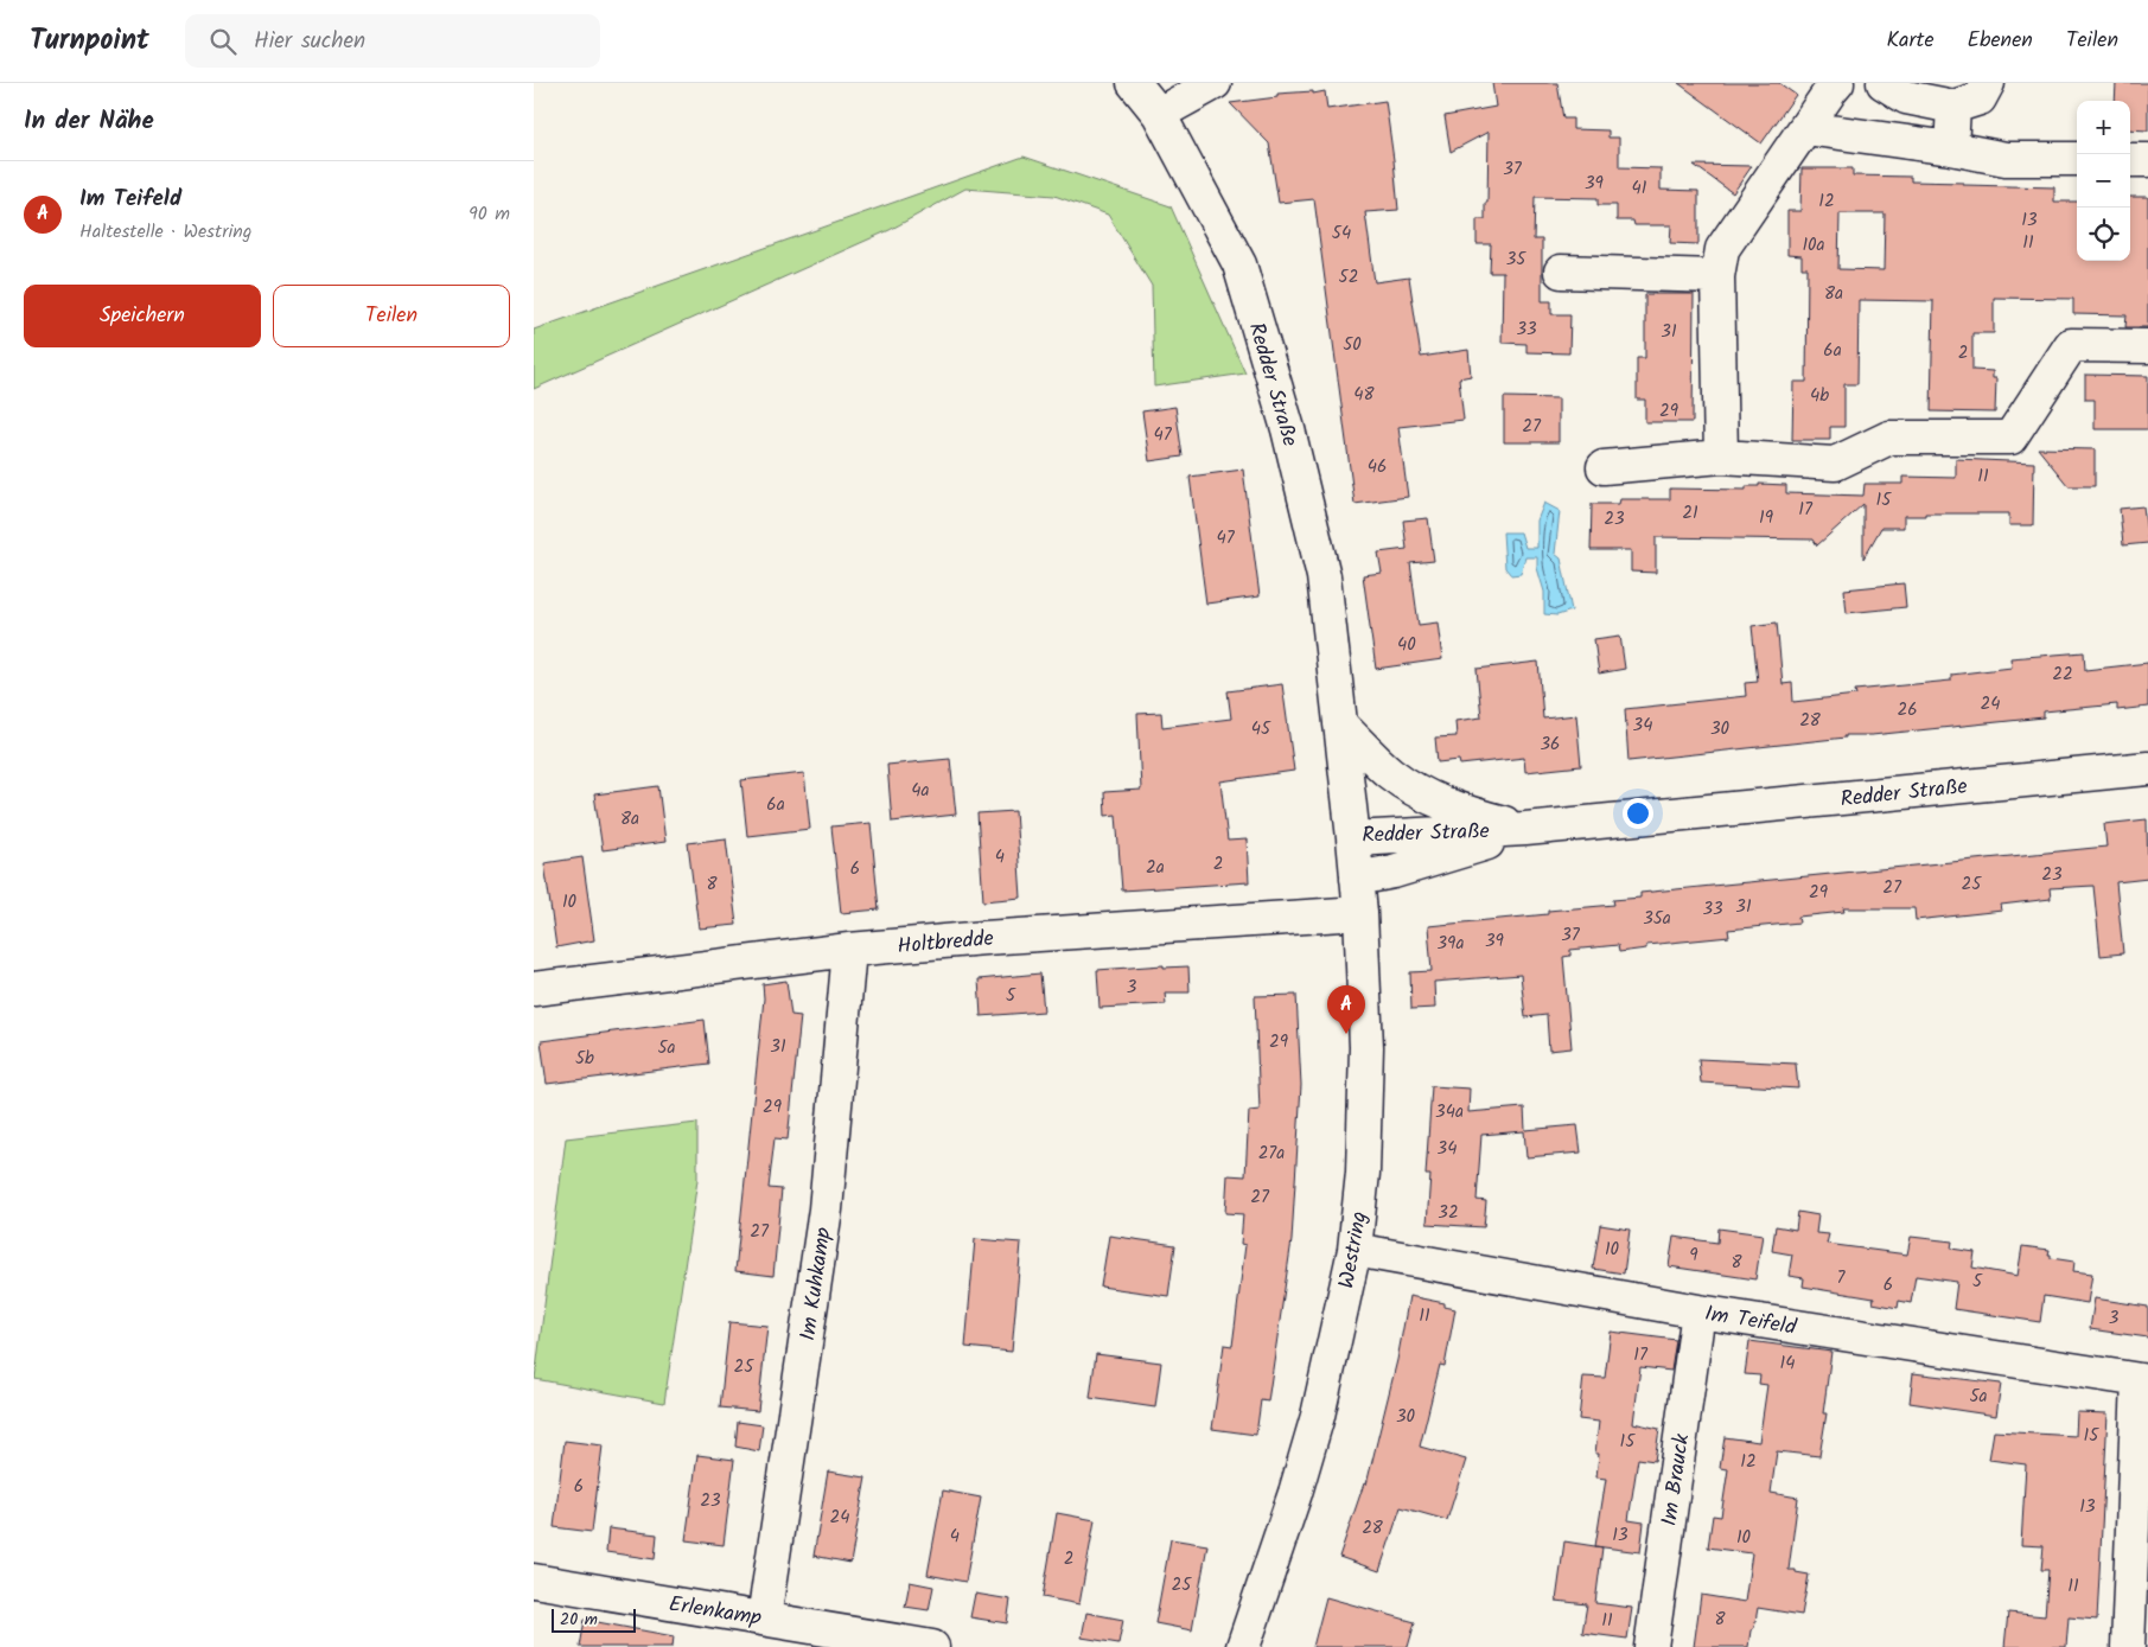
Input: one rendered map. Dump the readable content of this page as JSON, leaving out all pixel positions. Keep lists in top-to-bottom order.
{
  "streets": {
    "street": [
      "Redder Straße",
      "Holtbredde",
      "Westring",
      "Im Kuhkamp",
      "Im Teifeld",
      "Im Brauck",
      "Erlenkamp"
    ]
  },
  "crossings": [
    ["Redder Straße", "Westring"],
    ["Holtbredde", "Westring"],
    ["Holtbredde", "Im Kuhkamp"],
    ["Westring", "Im Teifeld"],
    ["Im Kuhkamp", "Erlenkamp"],
    ["Im Teifeld", "Im Brauck"]
  ],
  "house_numbers": [
    "37",
    "39",
    "41",
    "12",
    "13",
    "54",
    "11",
    "10a",
    "35",
    "52",
    "8a",
    "33",
    "31",
    "50",
    "6a",
    "2",
    "48",
    "4b",
    "29",
    "27",
    "47",
    "46",
    "11",
    "15",
    "17",
    "21",
    "19",
    "23",
    "47",
    "40",
    "22",
    "24",
    "26",
    "28",
    "34",
    "45",
    "30",
    "36",
    "4a",
    "6a",
    "8a",
    "4",
    "2",
    "2a",
    "6",
    "23",
    "8",
    "25",
    "27",
    "29",
    "10",
    "31",
    "33",
    "35a",
    "37",
    "39",
    "39a",
    "3",
    "5",
    "29",
    "31",
    "5a",
    "5b",
    "29",
    "34a",
    "34",
    "27a",
    "27",
    "32",
    "27",
    "10",
    "9",
    "8",
    "7",
    "5",
    "6",
    "11",
    "3",
    "17",
    "14",
    "25",
    "5a",
    "30",
    "15",
    "15",
    "12",
    "6",
    "23",
    "13",
    "24",
    "28",
    "13",
    "4",
    "10",
    "2",
    "25",
    "11",
    "8",
    "11"
  ],
  "scale_bar": "20 m",
  "page": {
    "header": "Turnpoint",
    "search": "Hier suchen",
    "nav": ["Karte", "Ebenen", "Teilen"],
    "heading": "In der Nähe",
    "map_buttons": ["+", "−"],
    "list": [
      {
        "mark": "A",
        "name": "Im Teifeld",
        "note": "Haltestelle · Westring",
        "value": "90 m"
      }
    ],
    "buttons": ["Speichern", "Teilen"],
    "pins": "A",
    "scale": "20 m"
  }
}
